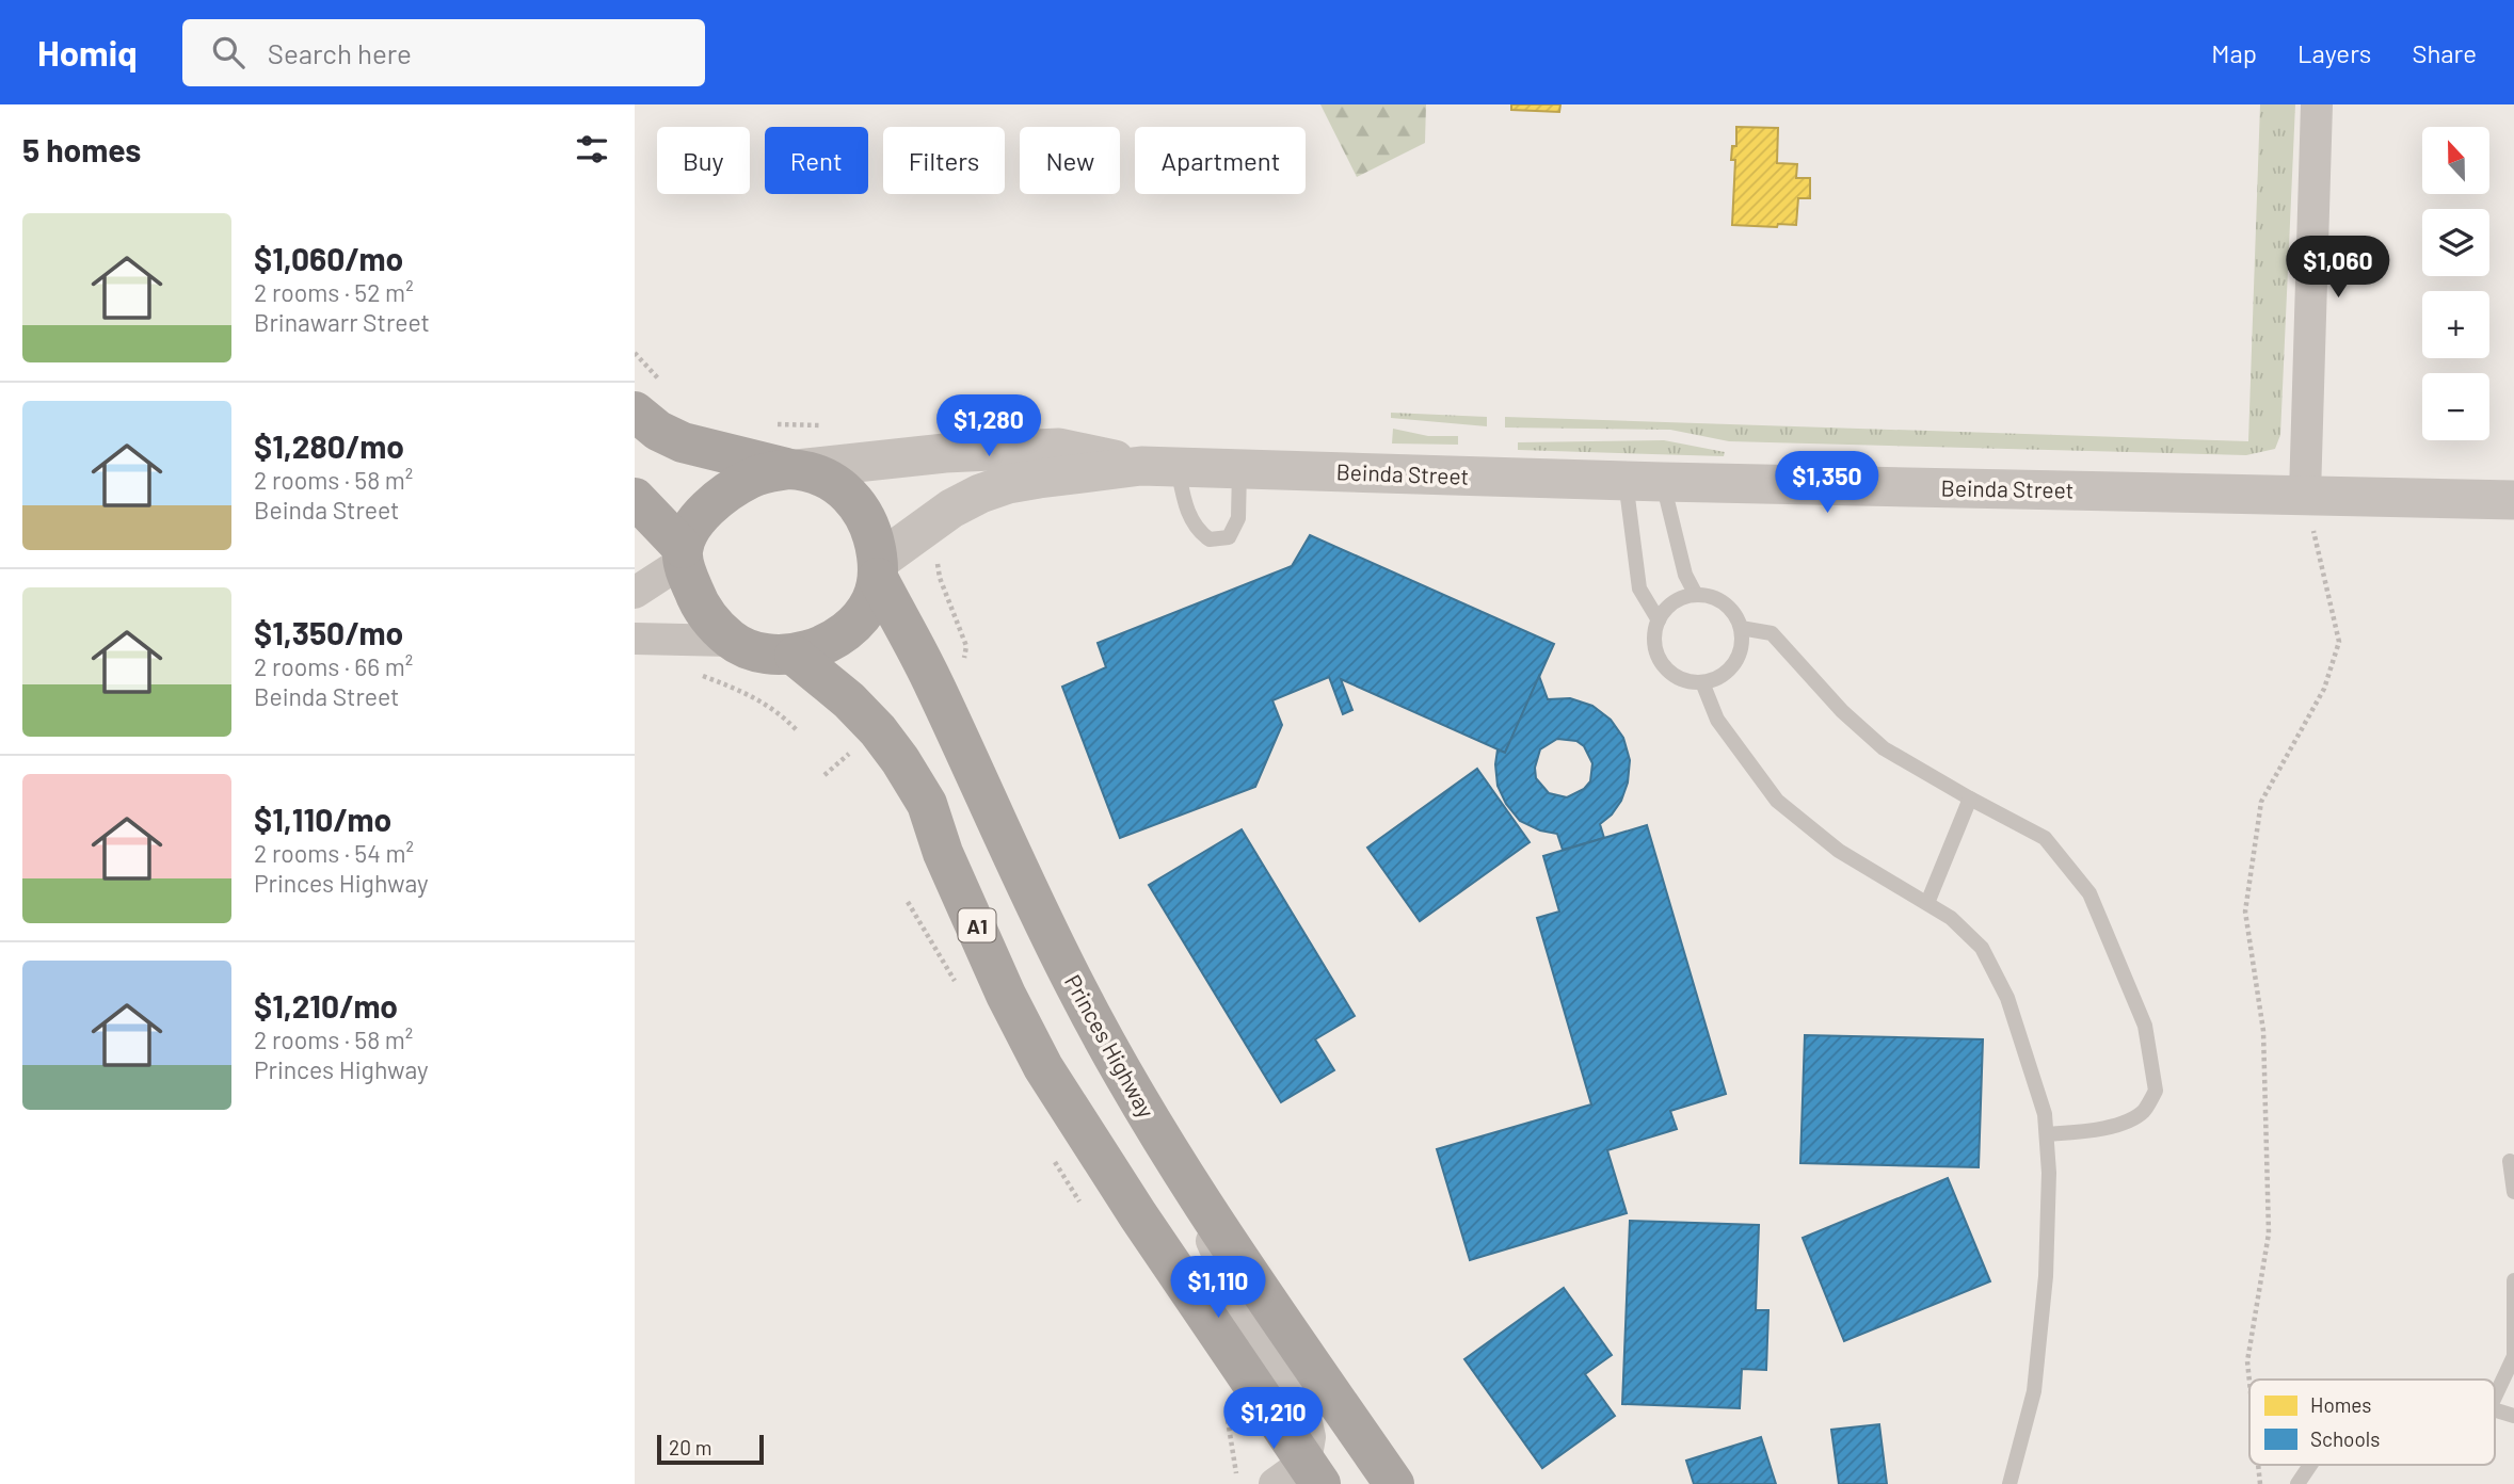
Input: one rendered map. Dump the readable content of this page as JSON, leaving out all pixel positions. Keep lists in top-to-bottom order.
{
  "streets": {
    "highway": ["A1", "Princes Highway"],
    "street": ["Beinda Street"]
  },
  "crossings": [
    ["Beinda Street", "A1"],
    ["Beinda Street", "Princes Highway"],
    ["A1", "Princes Highway"]
  ],
  "legend": ["Homes", "Schools"],
  "scale_bar": "20 m",
  "north": "top",
  "page": {
    "header": "Homiq",
    "search": "Search here",
    "nav": ["Map", "Layers", "Share"],
    "heading": "5 homes",
    "map_buttons": ["+", "−"],
    "chip": [
      "Buy",
      "Rent",
      "Filters",
      "New",
      "Apartment"
    ],
    "list": [
      {
        "name": "$1,060/mo",
        "note": "2 rooms · 52 m² · Brinawarr Street"
      },
      {
        "name": "$1,280/mo",
        "note": "2 rooms · 58 m² · Beinda Street"
      },
      {
        "name": "$1,350/mo",
        "note": "2 rooms · 66 m² · Beinda Street"
      },
      {
        "name": "$1,110/mo",
        "note": "2 rooms · 54 m² · Princes Highway"
      },
      {
        "name": "$1,210/mo",
        "note": "2 rooms · 58 m² · Princes Highway"
      }
    ],
    "price": [
      "$1,060",
      "$1,280",
      "$1,350",
      "$1,110",
      "$1,210"
    ],
    "scale": "20 m"
  }
}
